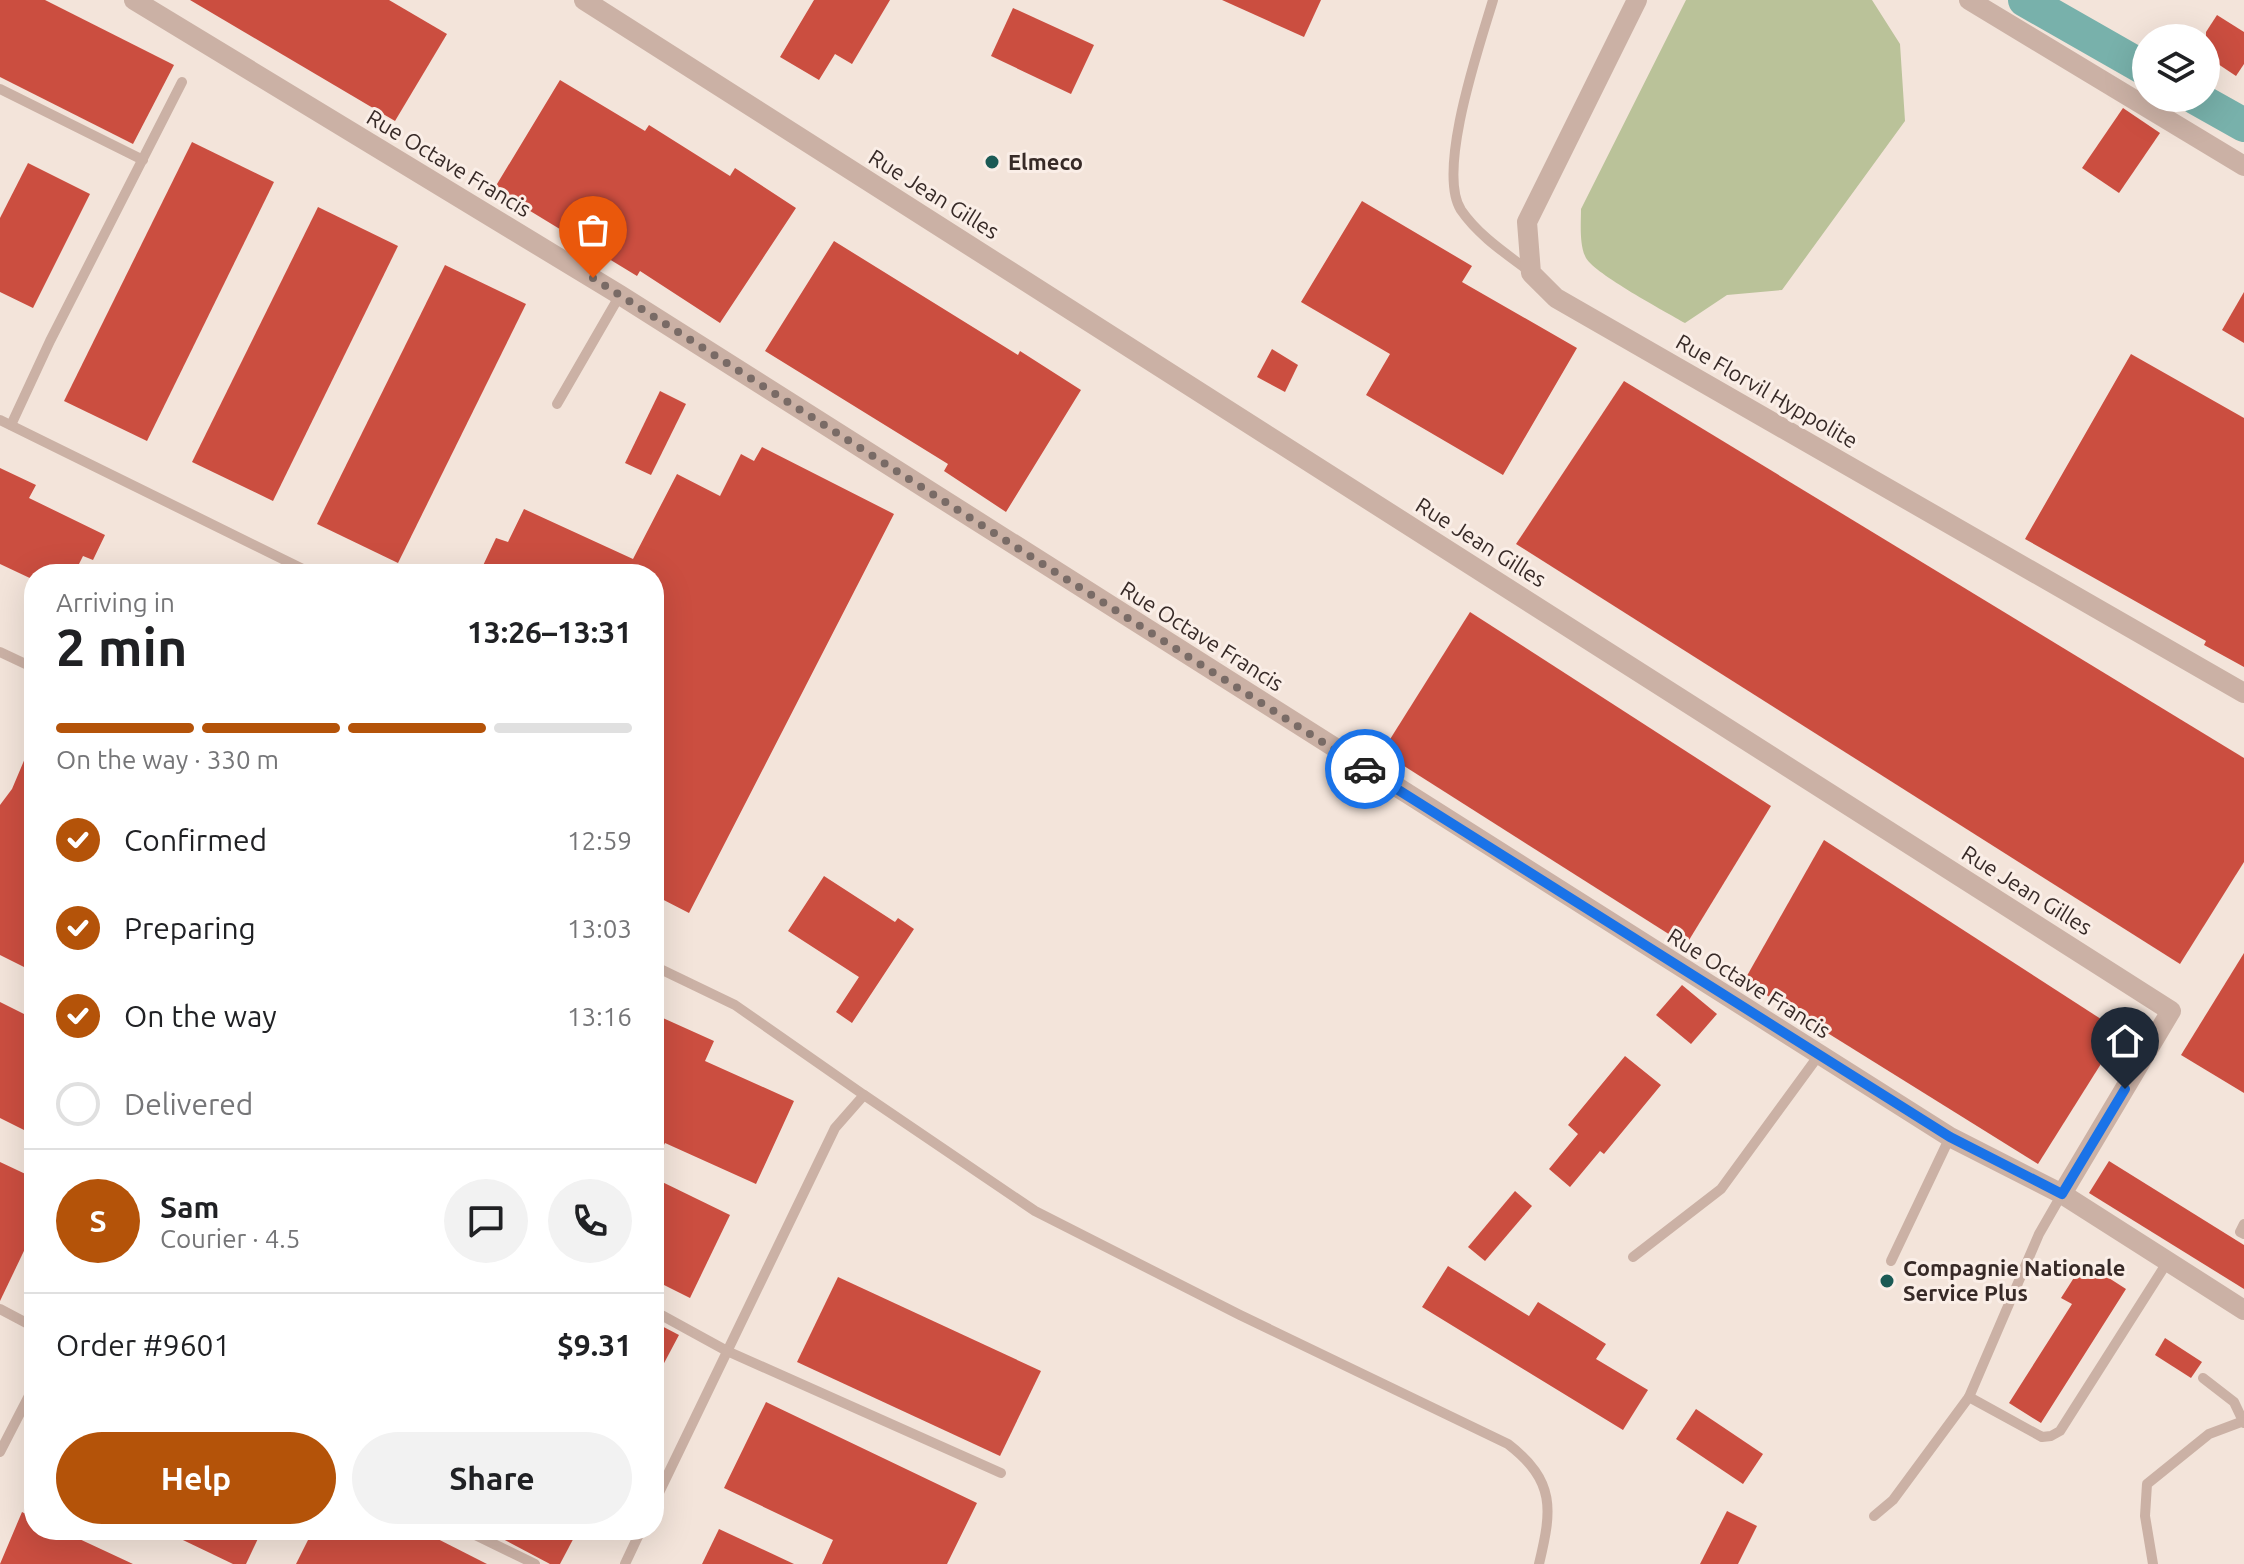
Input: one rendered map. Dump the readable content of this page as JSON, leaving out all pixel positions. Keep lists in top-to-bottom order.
{
  "streets": {
    "street": ["Rue Octave Francis", "Rue Jean Gilles", "Rue Florvil Hyppolite"]
  },
  "crossings": [
    ["Rue Octave Francis", "Rue Jean Gilles"]
  ],
  "places": ["Elmeco", "Compagnie Nationale Service Plus"],
  "page": {
    "heading": ["2 min", "Arriving in", "13:26–13:31"],
    "panel": [
      "Sam",
      "Courier · 4.5",
      "Order #9601",
      "$9.31"
    ],
    "bar": "On the way · 330 m",
    "list": [
      ["Confirmed", "12:59"],
      ["Preparing", "13:03"],
      ["On the way", "13:16"],
      "Delivered"
    ],
    "round": "S",
    "buttons": ["Help", "Share"]
  }
}
